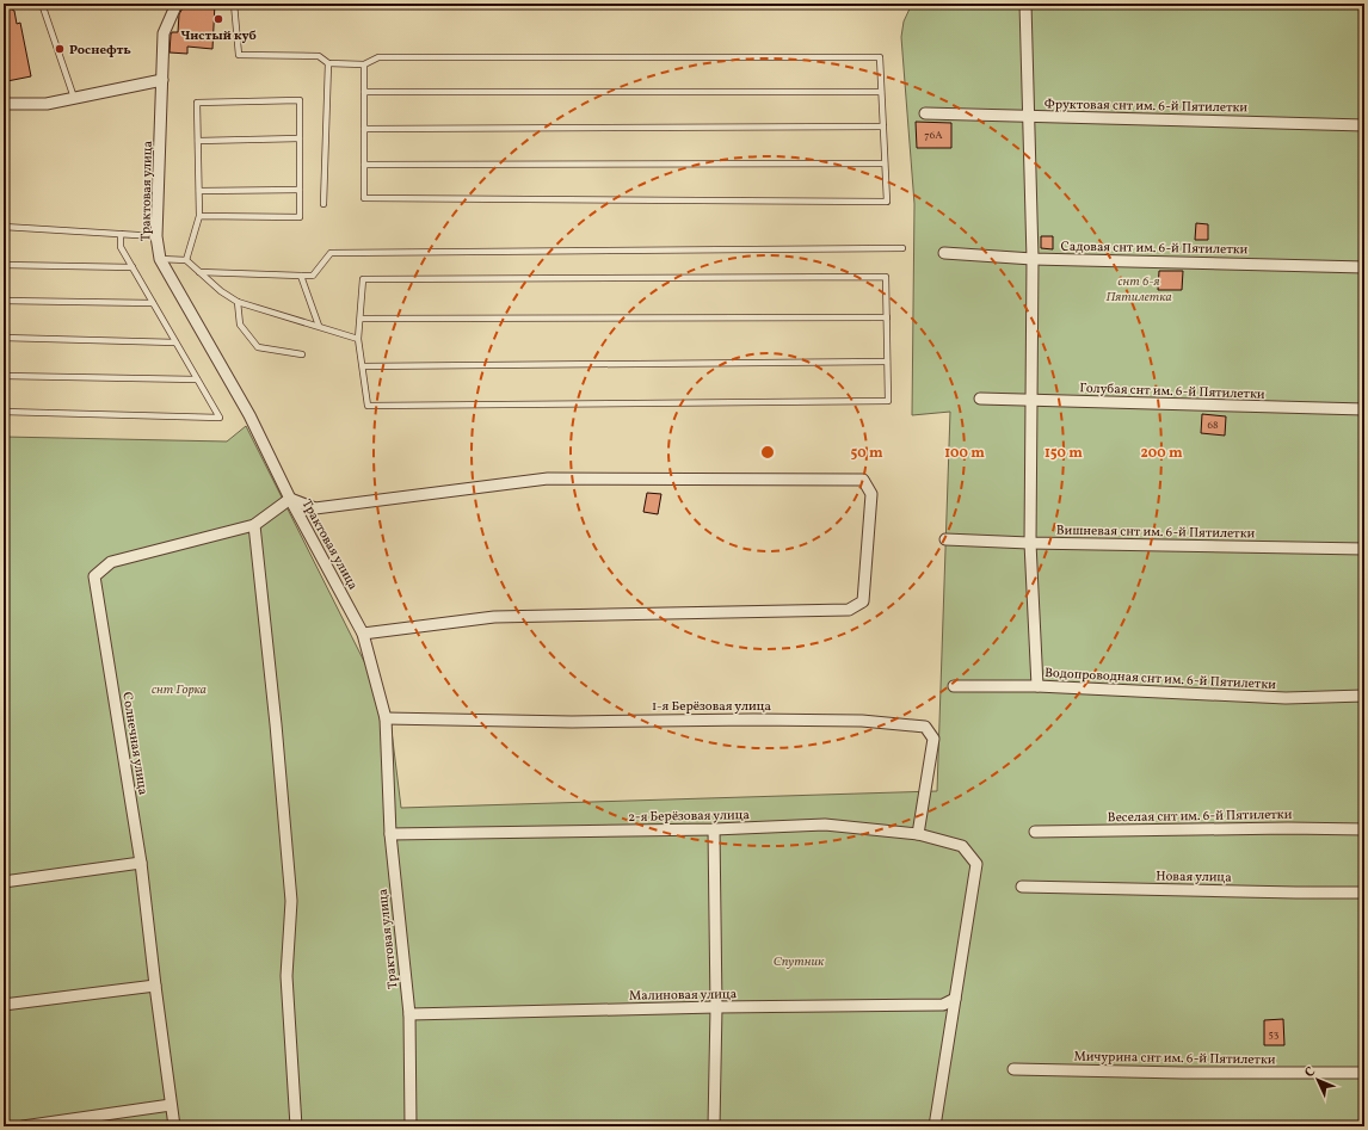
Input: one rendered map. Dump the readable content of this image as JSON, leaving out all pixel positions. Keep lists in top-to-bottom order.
{
  "streets": {
    "street": [
      "Фруктовая снт им. 6-й Пятилетки",
      "Трактовая улица",
      "Садовая снт им. 6-й Пятилетки",
      "Голубая снт им. 6-й Пятилетки",
      "Вишневая снт им. 6-й Пятилетки",
      "Водопроводная снт им. 6-й Пятилетки",
      "1-я Берёзовая улица",
      "Солнечная улица",
      "2-я Берёзовая улица",
      "Веселая снт им. 6-й Пятилетки",
      "Новая улица",
      "Малиновая улица",
      "Мичурина снт им. 6-й Пятилетки"
    ]
  },
  "crossings": [
    ["Трактовая улица", "1-я Берёзовая улица"],
    ["Трактовая улица", "Солнечная улица"],
    ["Трактовая улица", "2-я Берёзовая улица"],
    ["Трактовая улица", "Малиновая улица"],
    ["1-я Берёзовая улица", "2-я Берёзовая улица"],
    ["2-я Берёзовая улица", "Малиновая улица"]
  ],
  "parks": ["снт 6-я Пятилетка", "снт Горка", "Спутник"],
  "places": ["Чистый куб", "Роснефть"],
  "house_numbers": ["76А", "68", "53"],
  "north": "top left",
  "rings": [
    "50 m",
    "100 m",
    "150 m",
    "200 m"
  ]
}
